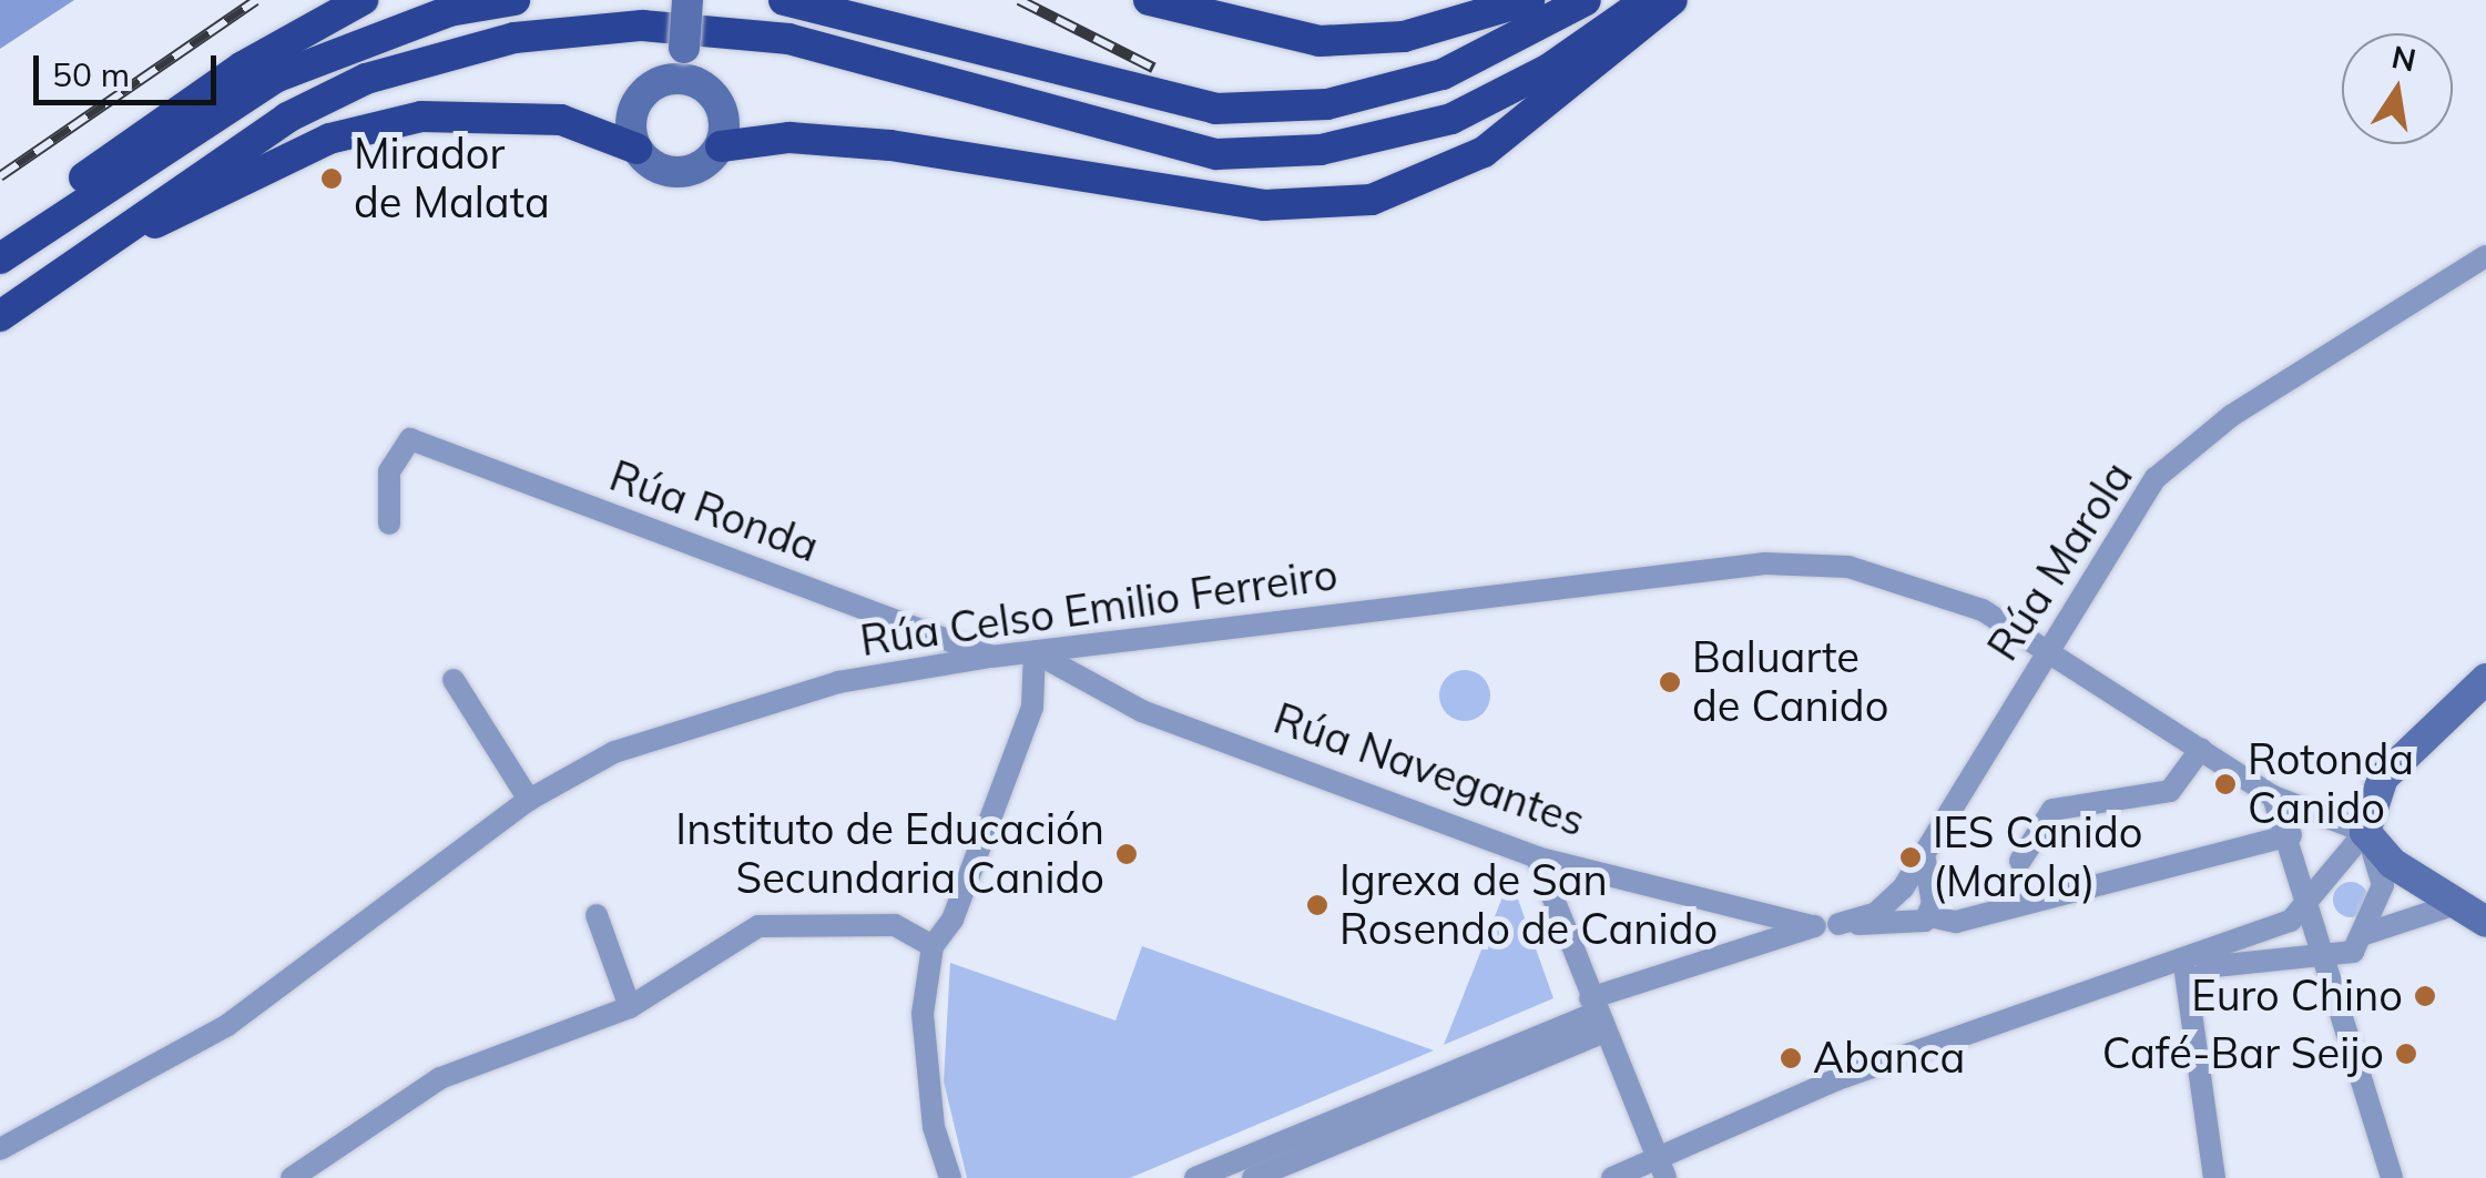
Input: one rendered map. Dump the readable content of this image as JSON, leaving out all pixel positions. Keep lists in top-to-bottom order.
{
  "streets": {
    "street": [
      "Rúa Ronda",
      "Rúa Marola",
      "Rúa Celso Emilio Ferreiro",
      "Rúa Navegantes"
    ]
  },
  "crossings": [
    ["Rúa Ronda", "Rúa Celso Emilio Ferreiro"],
    ["Rúa Marola", "Rúa Celso Emilio Ferreiro"],
    ["Rúa Marola", "Rúa Navegantes"],
    ["Rúa Celso Emilio Ferreiro", "Rúa Navegantes"]
  ],
  "places": [
    "Mirador de Malata",
    "Baluarte de Canido",
    "Rotonda Canido",
    "Instituto de Educación Secundaria Canido",
    "IES Canido (Marola)",
    "Igrexa de San Rosendo de Canido",
    "Euro Chino",
    "Café-Bar Seijo",
    "Abanca"
  ],
  "scale_bar": "50 m",
  "north": "top"
}
